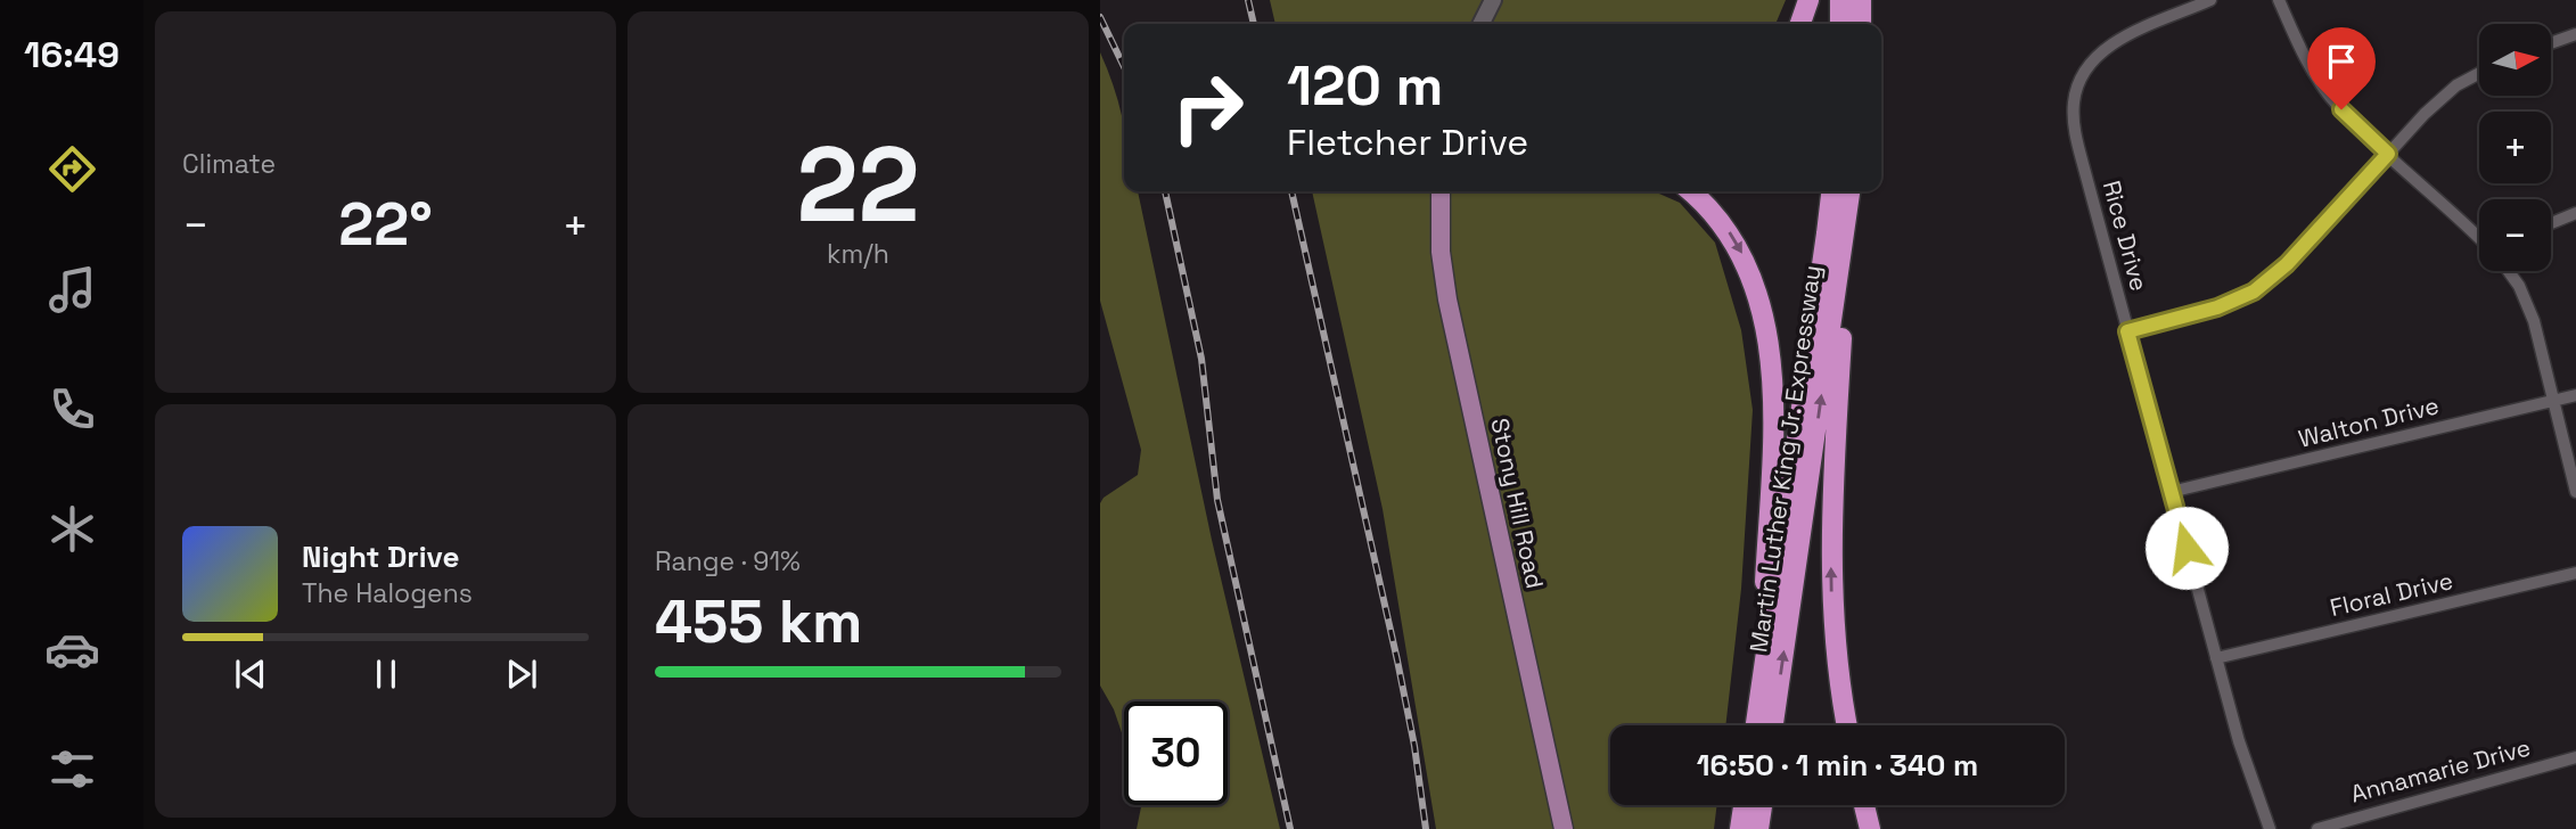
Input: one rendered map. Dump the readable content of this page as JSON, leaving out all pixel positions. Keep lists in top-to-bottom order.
{
  "streets": {
    "highway": ["Martin Luther King Jr. Expressway"],
    "main road": ["Stony Hill Road"],
    "street": [
      "Rice Drive",
      "Walton Drive",
      "Floral Drive",
      "Annamarie Drive"
    ]
  },
  "crossings": [
    ["Rice Drive", "Walton Drive"],
    ["Rice Drive", "Floral Drive"]
  ],
  "north": "right",
  "page": {
    "tabs": "16:49",
    "tile": [
      "Climate",
      ["22", "km/h"],
      ["Range · 91%", "455 km"]
    ],
    "map_buttons": ["+", "−"],
    "turn": ["120 m", "Fletcher Drive"],
    "heat": ["−", "22°", "+"],
    "song": ["Night Drive", "The Halogens"],
    "limit": "30",
    "trip": "16:50 · 1 min · 340 m"
  }
}
